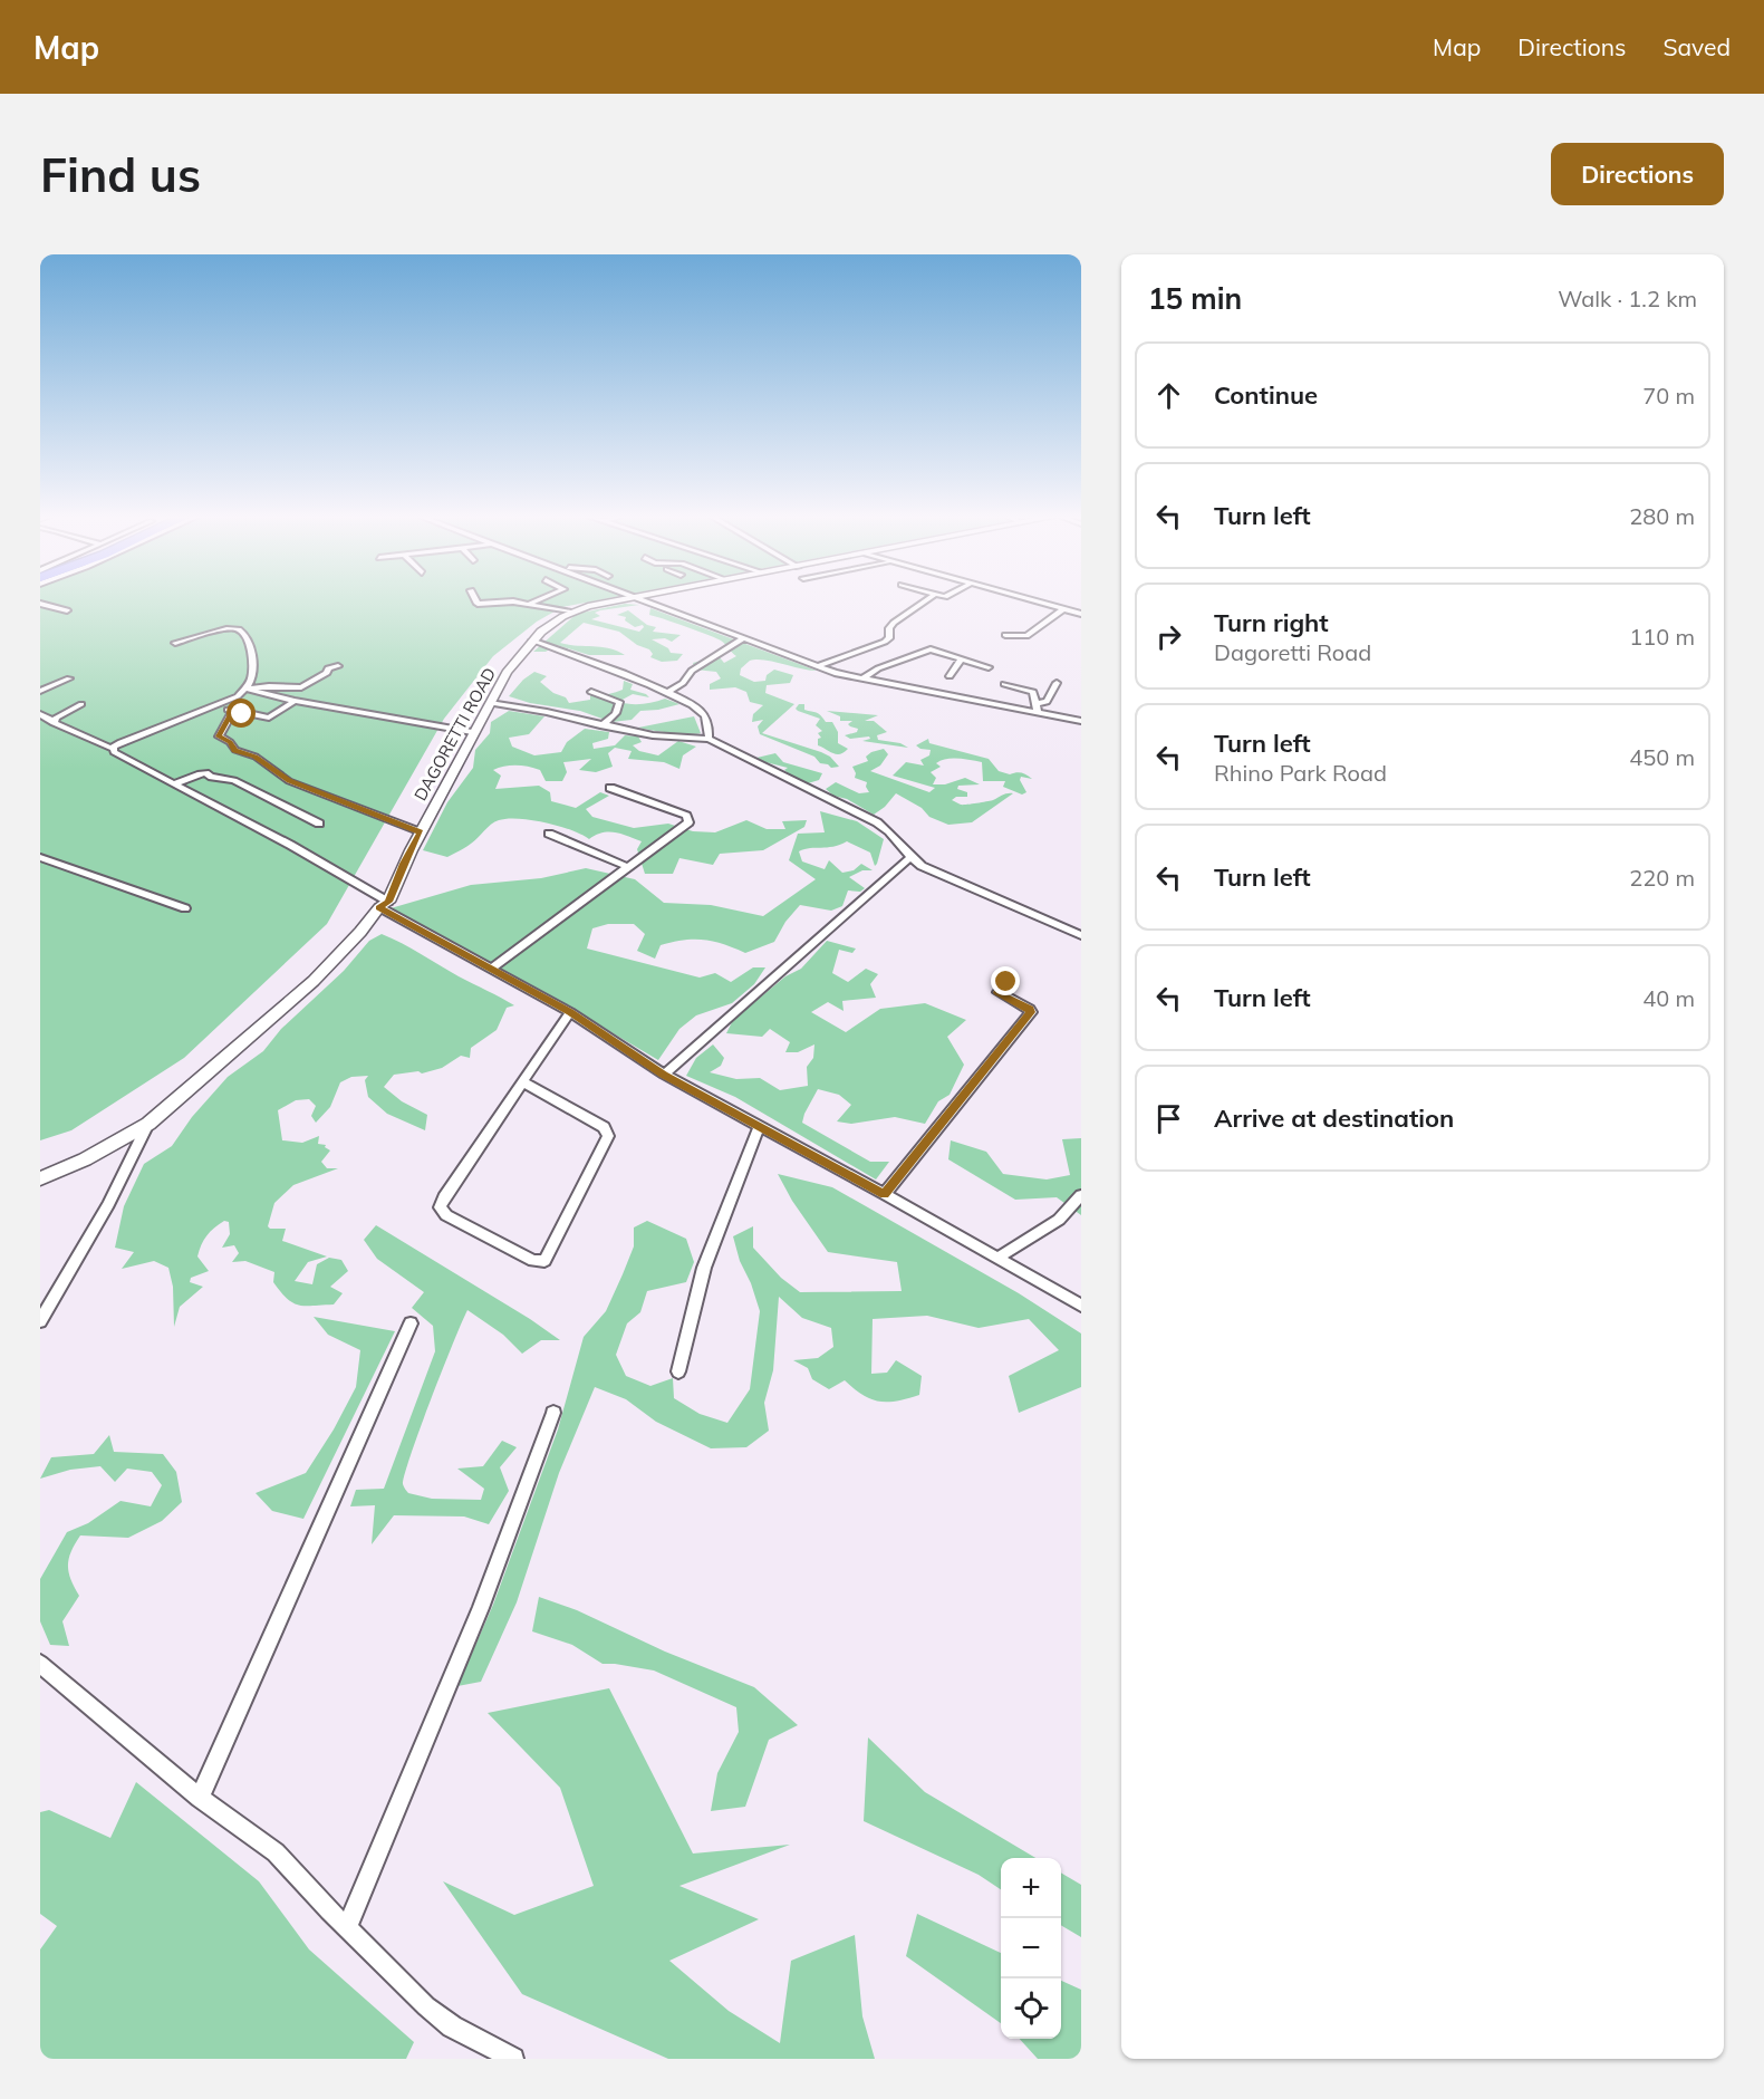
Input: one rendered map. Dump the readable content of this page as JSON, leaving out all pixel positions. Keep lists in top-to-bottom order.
{
  "streets": {
    "main road": ["DAGORETTI ROAD"]
  },
  "page": {
    "header": "Map",
    "nav": ["Map", "Directions", "Saved"],
    "buttons": "Directions",
    "title": "Find us",
    "heading": ["15 min", "Walk · 1.2 km"],
    "list": [
      ["Continue", "70 m"],
      ["Turn left", "280 m"],
      ["Turn right", "Dagoretti Road", "110 m"],
      ["Turn left", "Rhino Park Road", "450 m"],
      ["Turn left", "220 m"],
      ["Turn left", "40 m"],
      "Arrive at destination"
    ],
    "map_buttons": ["+", "−"]
  }
}
